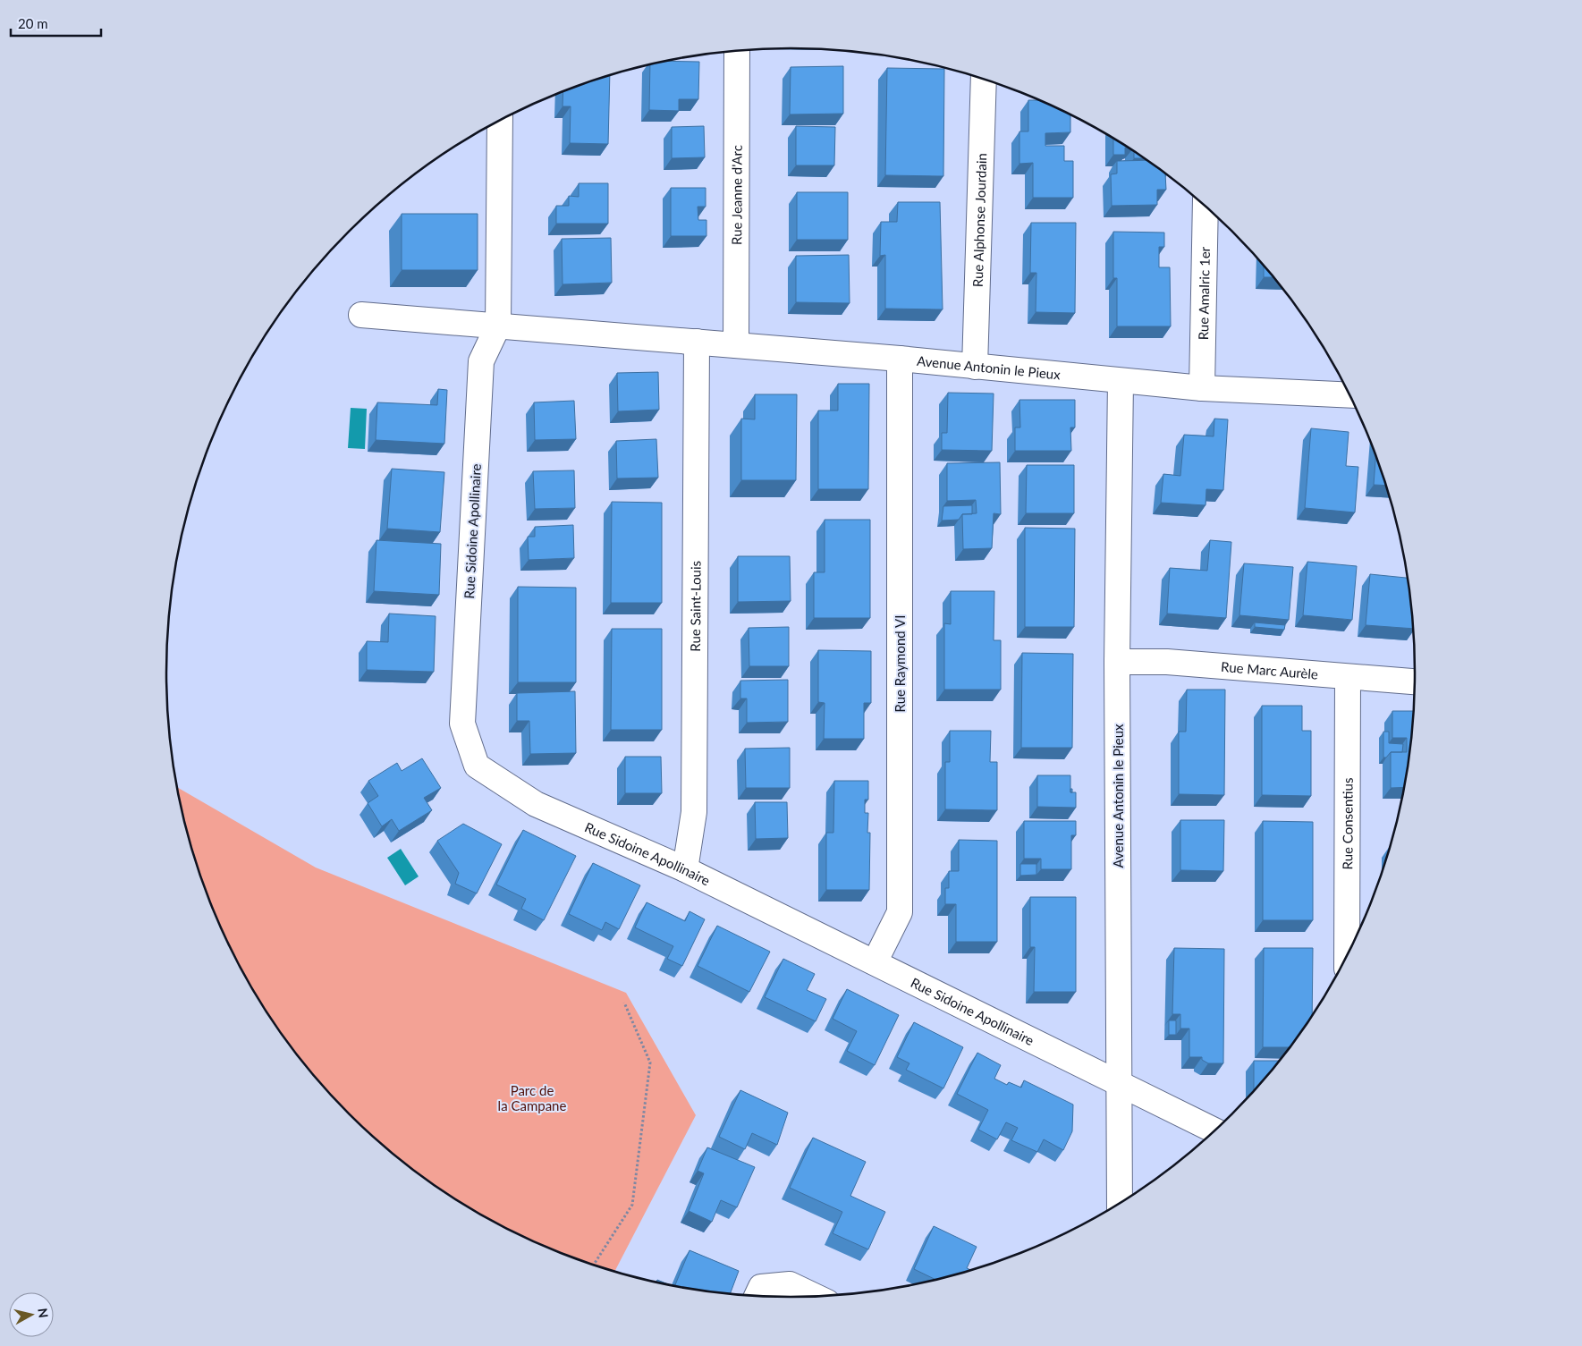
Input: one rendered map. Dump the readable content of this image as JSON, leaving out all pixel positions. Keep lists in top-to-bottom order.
{
  "streets": {
    "street": [
      "Rue Jeanne d'Arc",
      "Rue Alphonse Jourdain",
      "Rue Amalric 1er",
      "Avenue Antonin le Pieux",
      "Rue Sidoine Apollinaire",
      "Rue Saint-Louis",
      "Rue Raymond VI",
      "Rue Marc Aurèle",
      "Rue Consentius"
    ]
  },
  "crossings": [
    ["Rue Jeanne d'Arc", "Avenue Antonin le Pieux"],
    ["Rue Alphonse Jourdain", "Avenue Antonin le Pieux"],
    ["Rue Amalric 1er", "Avenue Antonin le Pieux"],
    ["Avenue Antonin le Pieux", "Rue Sidoine Apollinaire"],
    ["Avenue Antonin le Pieux", "Rue Saint-Louis"],
    ["Avenue Antonin le Pieux", "Rue Raymond VI"],
    ["Avenue Antonin le Pieux", "Rue Marc Aurèle"],
    ["Rue Sidoine Apollinaire", "Rue Saint-Louis"],
    ["Rue Sidoine Apollinaire", "Rue Raymond VI"],
    ["Rue Marc Aurèle", "Rue Consentius"]
  ],
  "parks": ["Parc de la Campane"],
  "scale_bar": "20 m",
  "north": "right"
}
